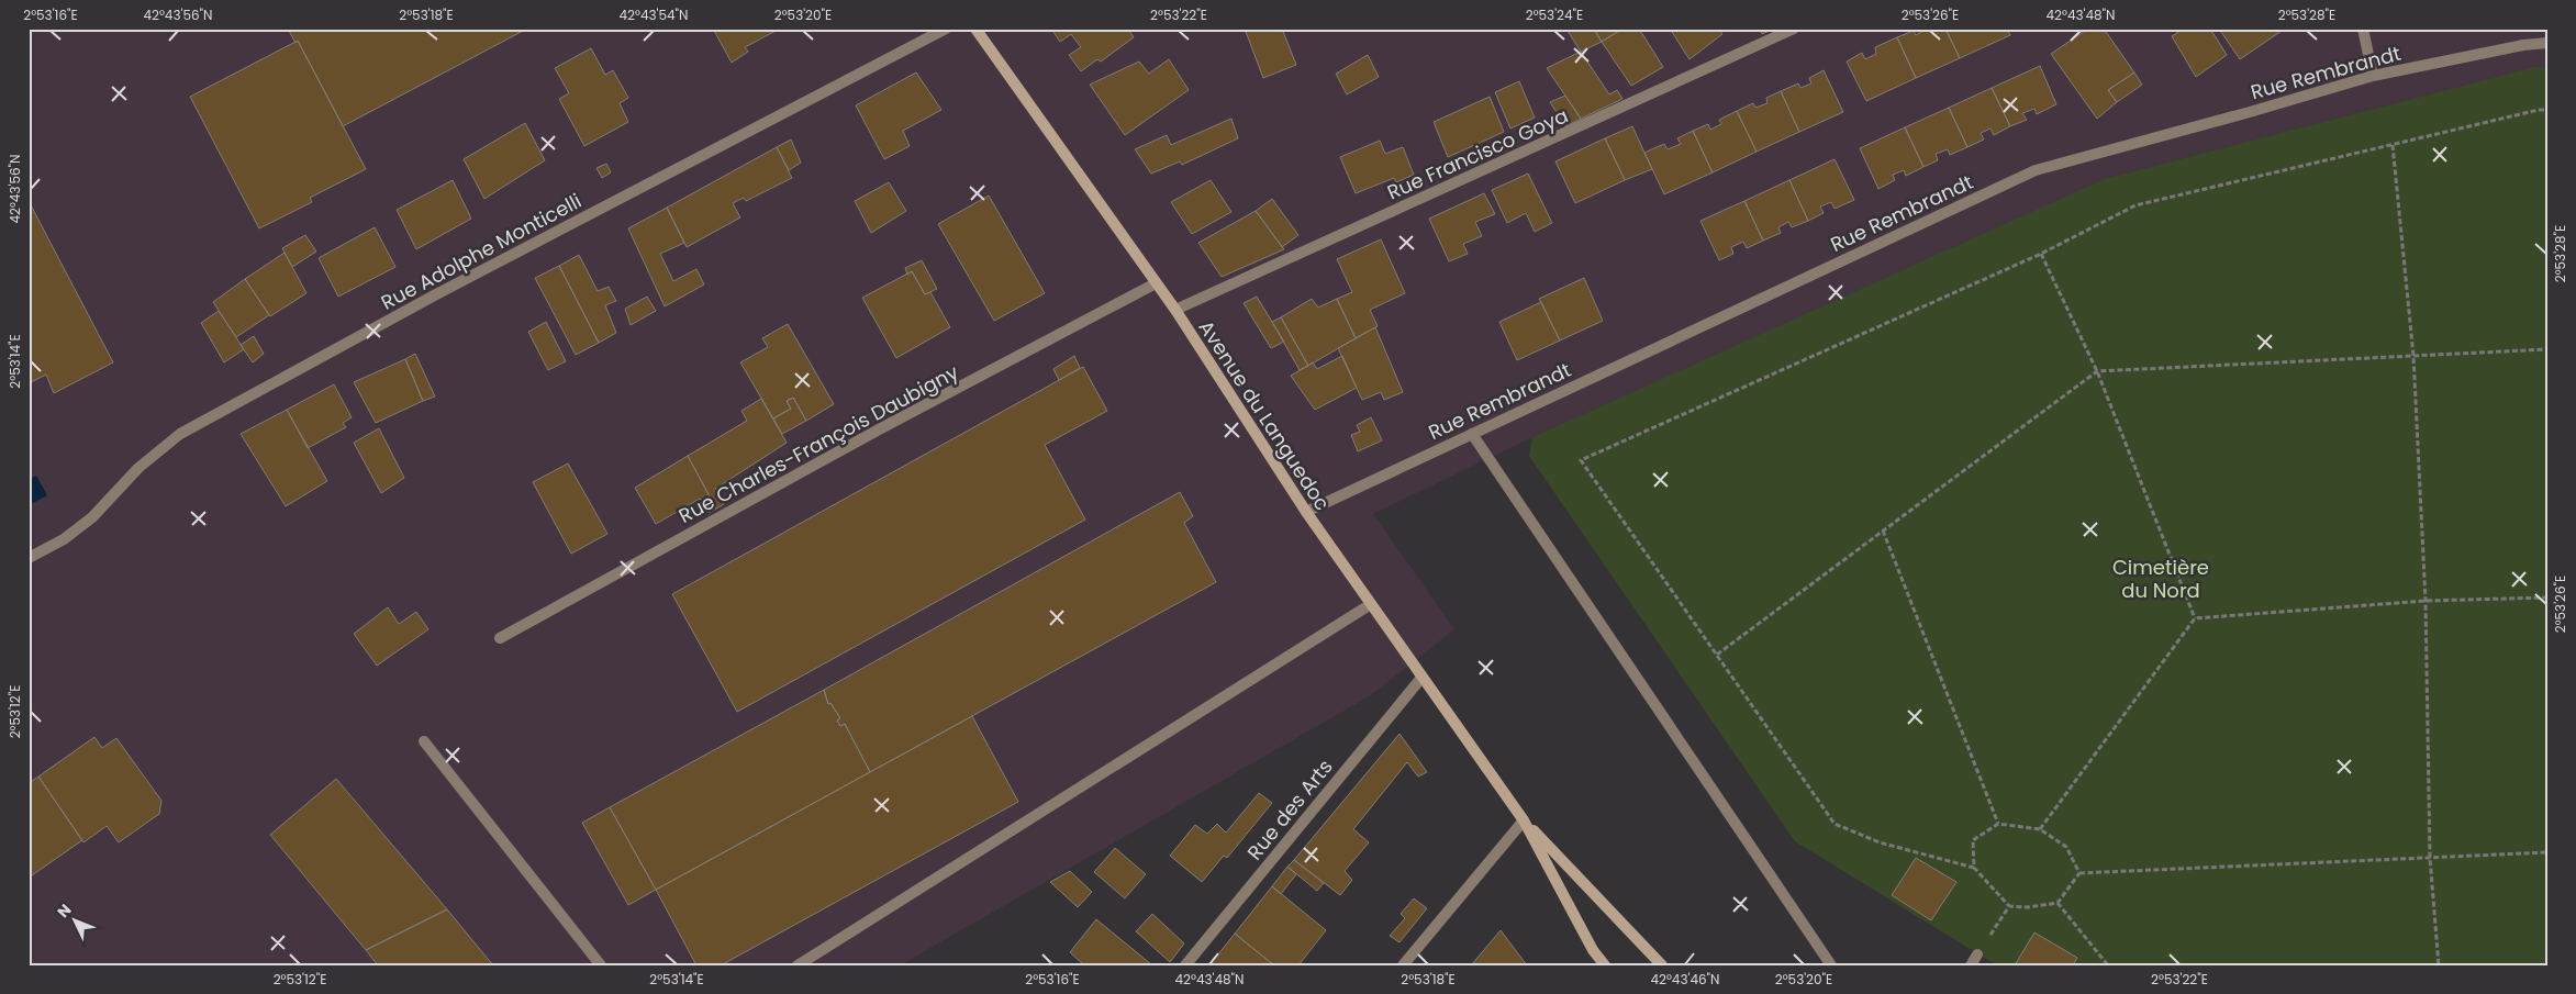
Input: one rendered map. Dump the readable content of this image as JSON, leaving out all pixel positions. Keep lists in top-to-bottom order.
{
  "streets": {
    "main road": ["Avenue du Languedoc"],
    "street": [
      "Rue Rembrandt",
      "Rue Francisco Goya",
      "Rue Adolphe Monticelli",
      "Rue Charles-François Daubigny",
      "Rue des Arts"
    ]
  },
  "crossings": [
    ["Rue Rembrandt", "Avenue du Languedoc"],
    ["Rue Francisco Goya", "Avenue du Languedoc"],
    ["Avenue du Languedoc", "Rue Charles-François Daubigny"],
    ["Avenue du Languedoc", "Rue des Arts"]
  ],
  "parks": ["Cimetière du Nord"],
  "north": "top left",
  "coordinates": [
    "2°53'16\"E",
    "42°43'56\"N",
    "2°53'18\"E",
    "42°43'54\"N",
    "2°53'20\"E",
    "2°53'22\"E",
    "2°53'24\"E",
    "2°53'26\"E",
    "42°43'48\"N",
    "2°53'28\"E",
    "2°53'14\"E",
    "2°53'12\"E",
    "42°43'46\"N"
  ]
}
